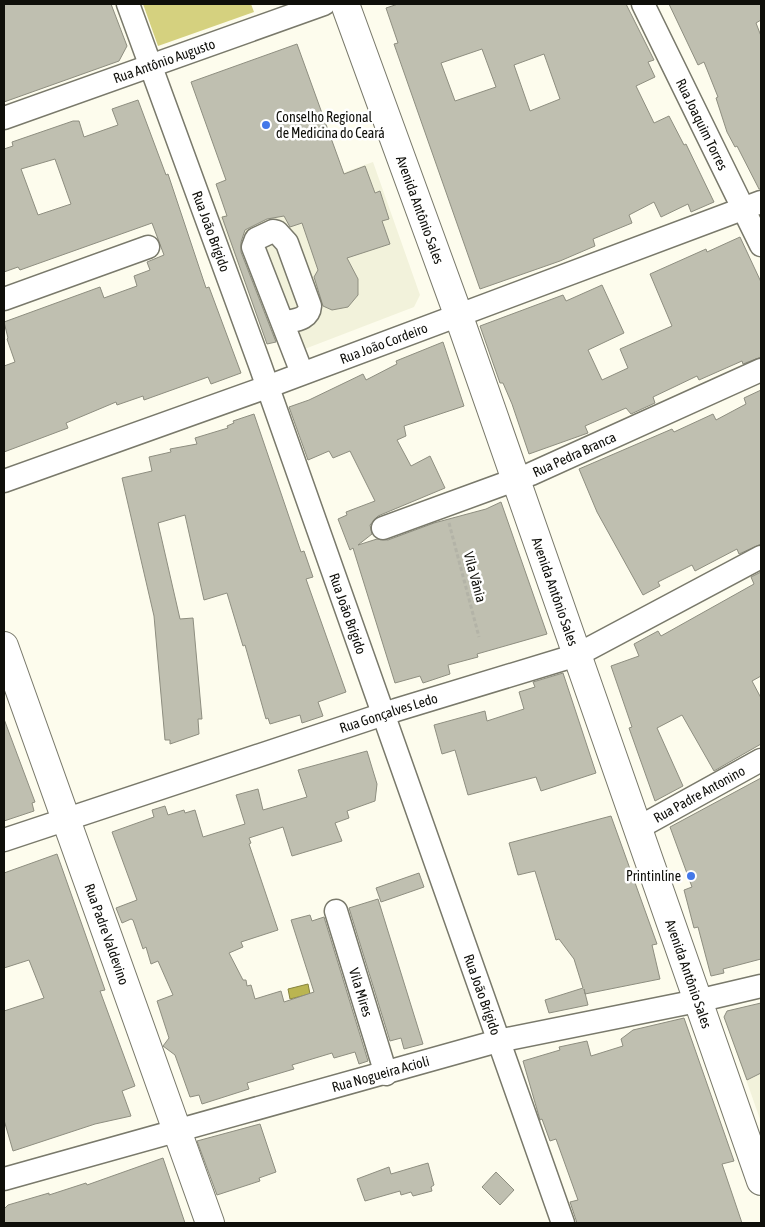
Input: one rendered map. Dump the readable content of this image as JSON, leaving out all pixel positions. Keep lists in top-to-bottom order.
{
  "streets": {
    "main road": ["Avenida Antônio Sales", "Rua Padre Valdevino"],
    "street": [
      "Rua Antônio Augusto",
      "Rua Joaquim Torres",
      "Rua João Brígido",
      "Rua João Cordeiro",
      "Rua Pedra Branca",
      "Rua Gonçalves Ledo",
      "Rua Padre Antonino",
      "Vila Mires",
      "Rua Nogueira Acioli"
    ],
    "path": ["Vila Vânia"]
  },
  "crossings": [
    ["Rua Antônio Augusto", "Rua João Brígido"],
    ["Rua Joaquim Torres", "Rua João Cordeiro"],
    ["Avenida Antônio Sales", "Rua João Cordeiro"],
    ["Avenida Antônio Sales", "Rua Pedra Branca"],
    ["Avenida Antônio Sales", "Rua Gonçalves Ledo"],
    ["Avenida Antônio Sales", "Rua Padre Antonino"],
    ["Avenida Antônio Sales", "Rua Nogueira Acioli"],
    ["Rua João Brígido", "Rua João Cordeiro"],
    ["Rua João Brígido", "Rua Gonçalves Ledo"],
    ["Rua João Brígido", "Rua Nogueira Acioli"],
    ["Rua Gonçalves Ledo", "Rua Padre Valdevino"],
    ["Rua Padre Valdevino", "Rua Nogueira Acioli"],
    ["Vila Mires", "Rua Nogueira Acioli"]
  ],
  "places": ["Conselho Regional de Medicina do Ceará", "Printinline"]
}
